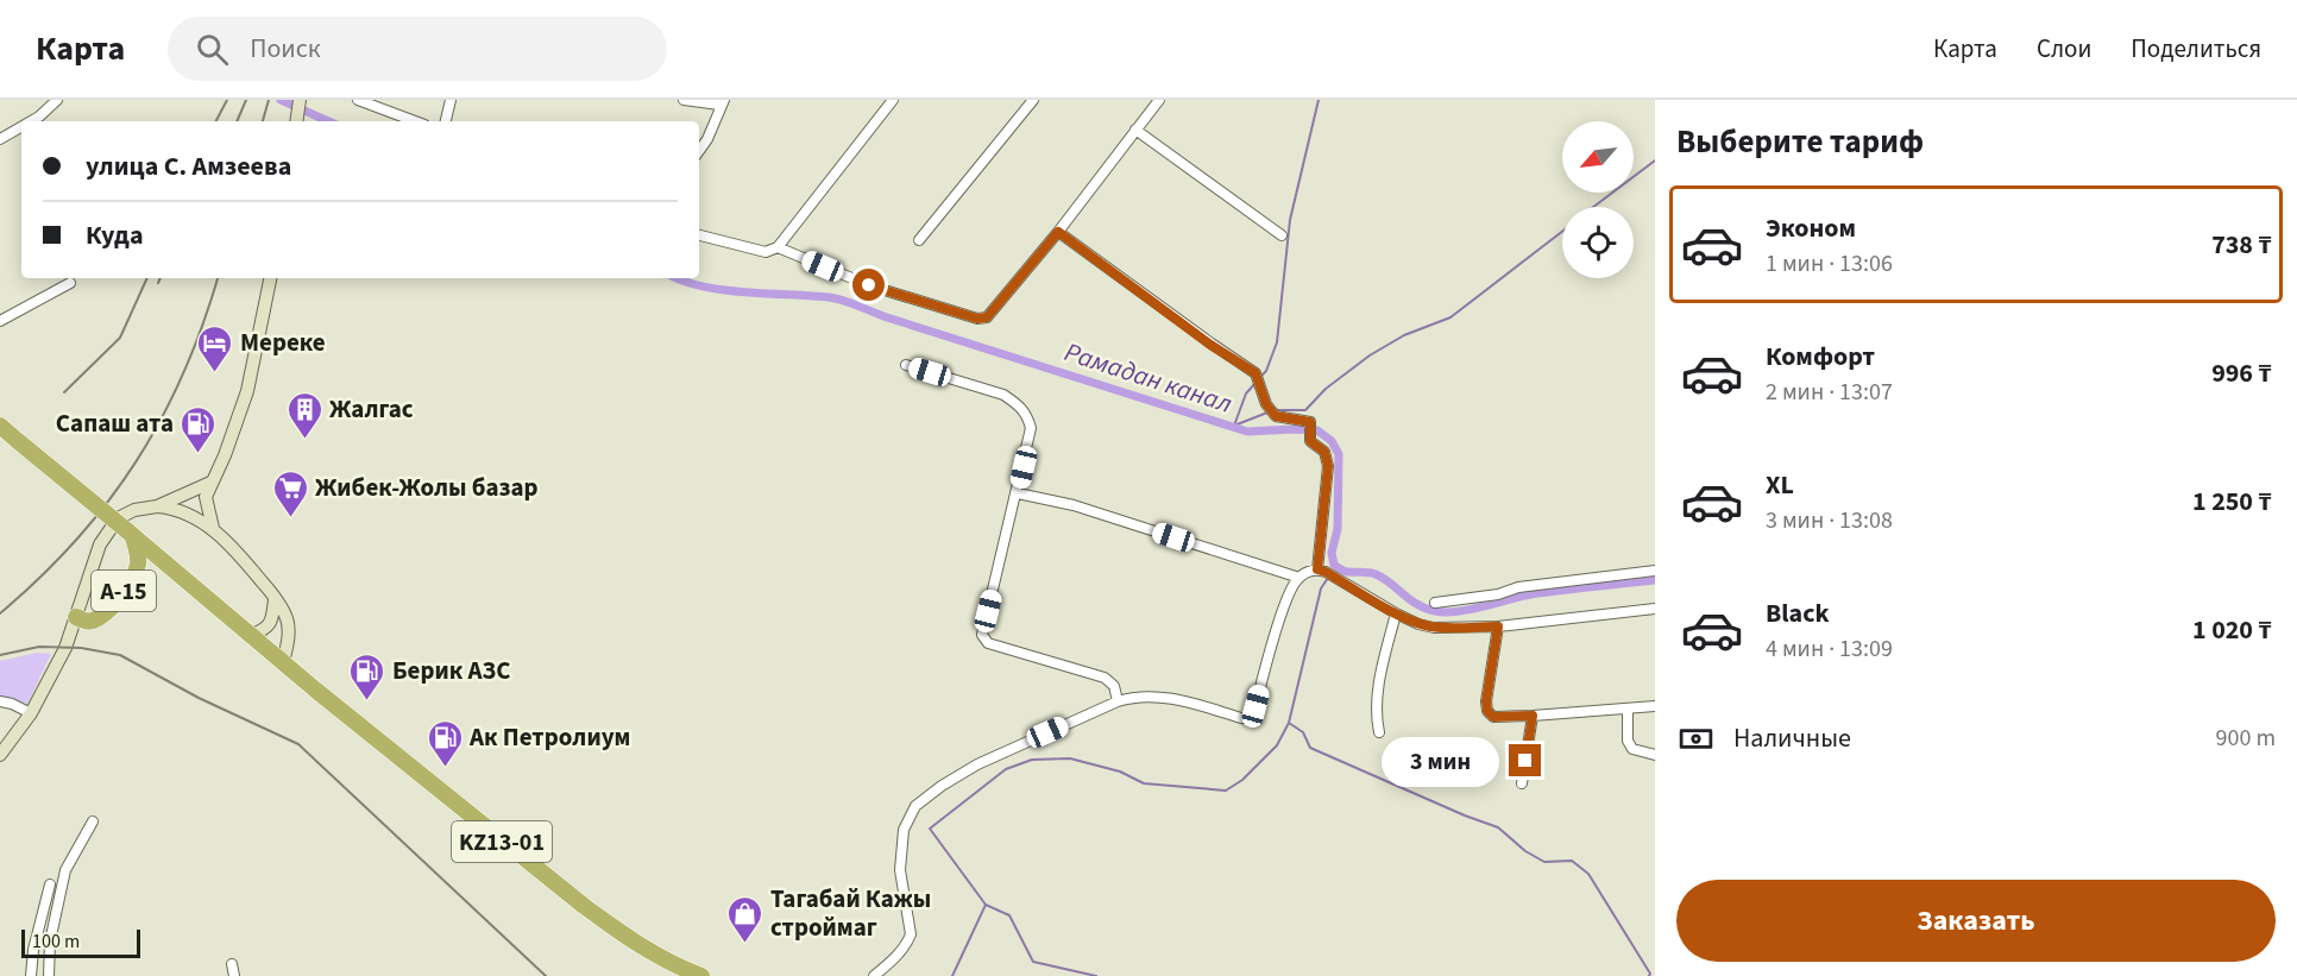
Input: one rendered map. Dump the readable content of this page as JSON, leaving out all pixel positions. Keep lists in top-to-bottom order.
{
  "streets": {
    "highway": ["A-15", "KZ13-01"]
  },
  "crossings": [
    ["A-15", "KZ13-01"]
  ],
  "water": ["Рамадан канал"],
  "places": {
    "hotel": ["Мереке"],
    "building": ["Жалгас"],
    "fuel station": ["Сапаш ата", "Берик АЗС", "Ак Петролиум"],
    "supermarket": ["Жибек-Жолы базар"],
    "shop": ["Тагабай Кажы строймаг"]
  },
  "scale_bar": "100 m",
  "north": "bottom left",
  "page": {
    "header": "Карта",
    "search": "Поиск",
    "nav": ["Карта", "Слои", "Поделиться"],
    "heading": "Выберите тариф",
    "banner": ["улица С. Амзеева", "Куда"],
    "list": [
      {
        "name": "Эконом",
        "note": "1 мин · 13:06",
        "value": "738 ₸"
      },
      {
        "name": "Комфорт",
        "note": "2 мин · 13:07",
        "value": "996 ₸"
      },
      {
        "name": "XL",
        "note": "3 мин · 13:08",
        "value": "1 250 ₸"
      },
      {
        "name": "Black",
        "note": "4 мин · 13:09",
        "value": "1 020 ₸"
      }
    ],
    "pay": ["Наличные", "900 m"],
    "bubble": "3 мин",
    "buttons": "Заказать",
    "scale": "100 m"
  }
}
